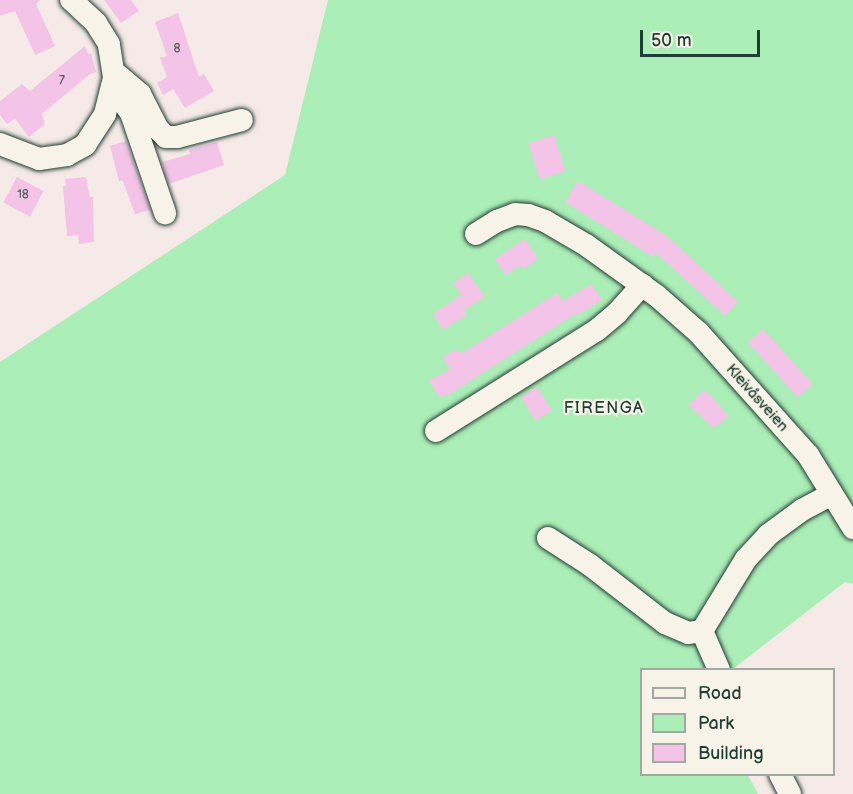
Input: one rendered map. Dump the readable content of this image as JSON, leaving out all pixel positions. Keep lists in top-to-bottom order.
{
  "streets": {
    "street": ["Kleivåsveien"]
  },
  "districts": ["FIRENGA"],
  "house_numbers": ["8", "7", "18"],
  "legend": ["Road", "Park", "Building"],
  "scale_bar": "50 m"
}
